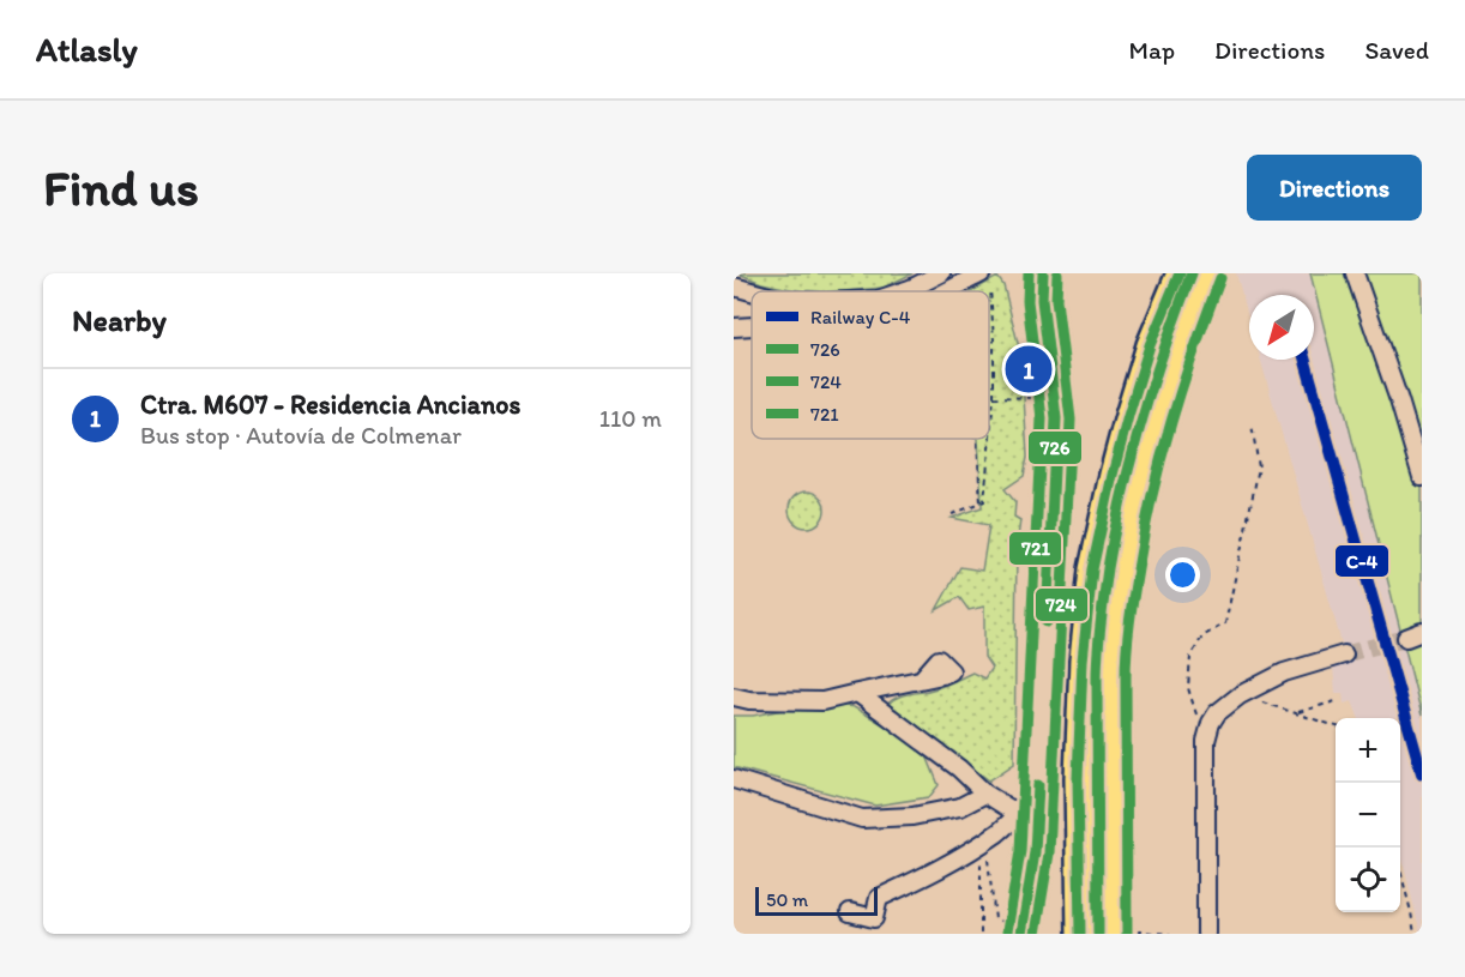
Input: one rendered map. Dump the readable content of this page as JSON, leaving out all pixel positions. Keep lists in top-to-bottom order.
{
  "lines": [
    "transit line 726",
    "transit line 721",
    "transit line 724",
    "rail line C-4"
  ],
  "legend": [
    "Railway C-4",
    "726",
    "724",
    "721"
  ],
  "scale_bar": "50 m",
  "north": "bottom left",
  "page": {
    "header": "Atlasly",
    "nav": ["Map", "Directions", "Saved"],
    "buttons": "Directions",
    "title": "Find us",
    "heading": "Nearby",
    "pins": "1",
    "list": [
      {
        "mark": "1",
        "name": "Ctra. M607 - Residencia Ancianos",
        "note": "Bus stop · Autovía de Colmenar",
        "value": "110 m"
      }
    ],
    "map_buttons": ["+", "−"],
    "scale": "50 m"
  }
}
